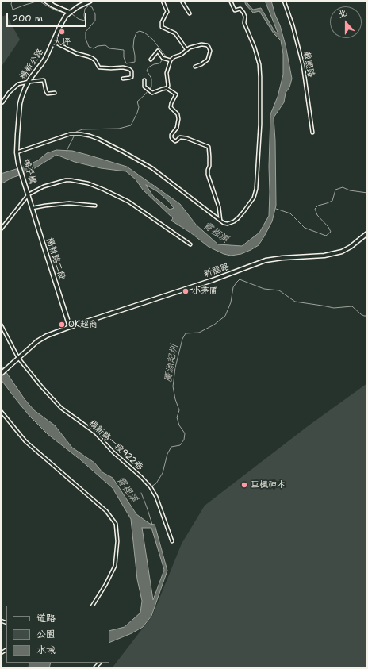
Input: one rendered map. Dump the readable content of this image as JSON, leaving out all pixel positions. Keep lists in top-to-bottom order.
{
  "streets": {
    "main road": [
      "楊新公路",
      "埔平橋",
      "楊新路二段",
      "新龍路"
    ],
    "street": ["載熙路", "楊新路一段922巷"]
  },
  "crossings": [
    ["楊新公路", "埔平橋"],
    ["埔平橋", "楊新路二段"],
    ["楊新路二段", "新龍路"],
    ["新龍路", "楊新路一段922巷"]
  ],
  "water": ["霄裡溪", "廣源記圳"],
  "places": [
    "大坪",
    "小茅圃",
    "OK超商",
    "巨楓神木"
  ],
  "legend": ["道路", "公園", "水域"],
  "scale_bar": "200 m",
  "north": "top"
}
